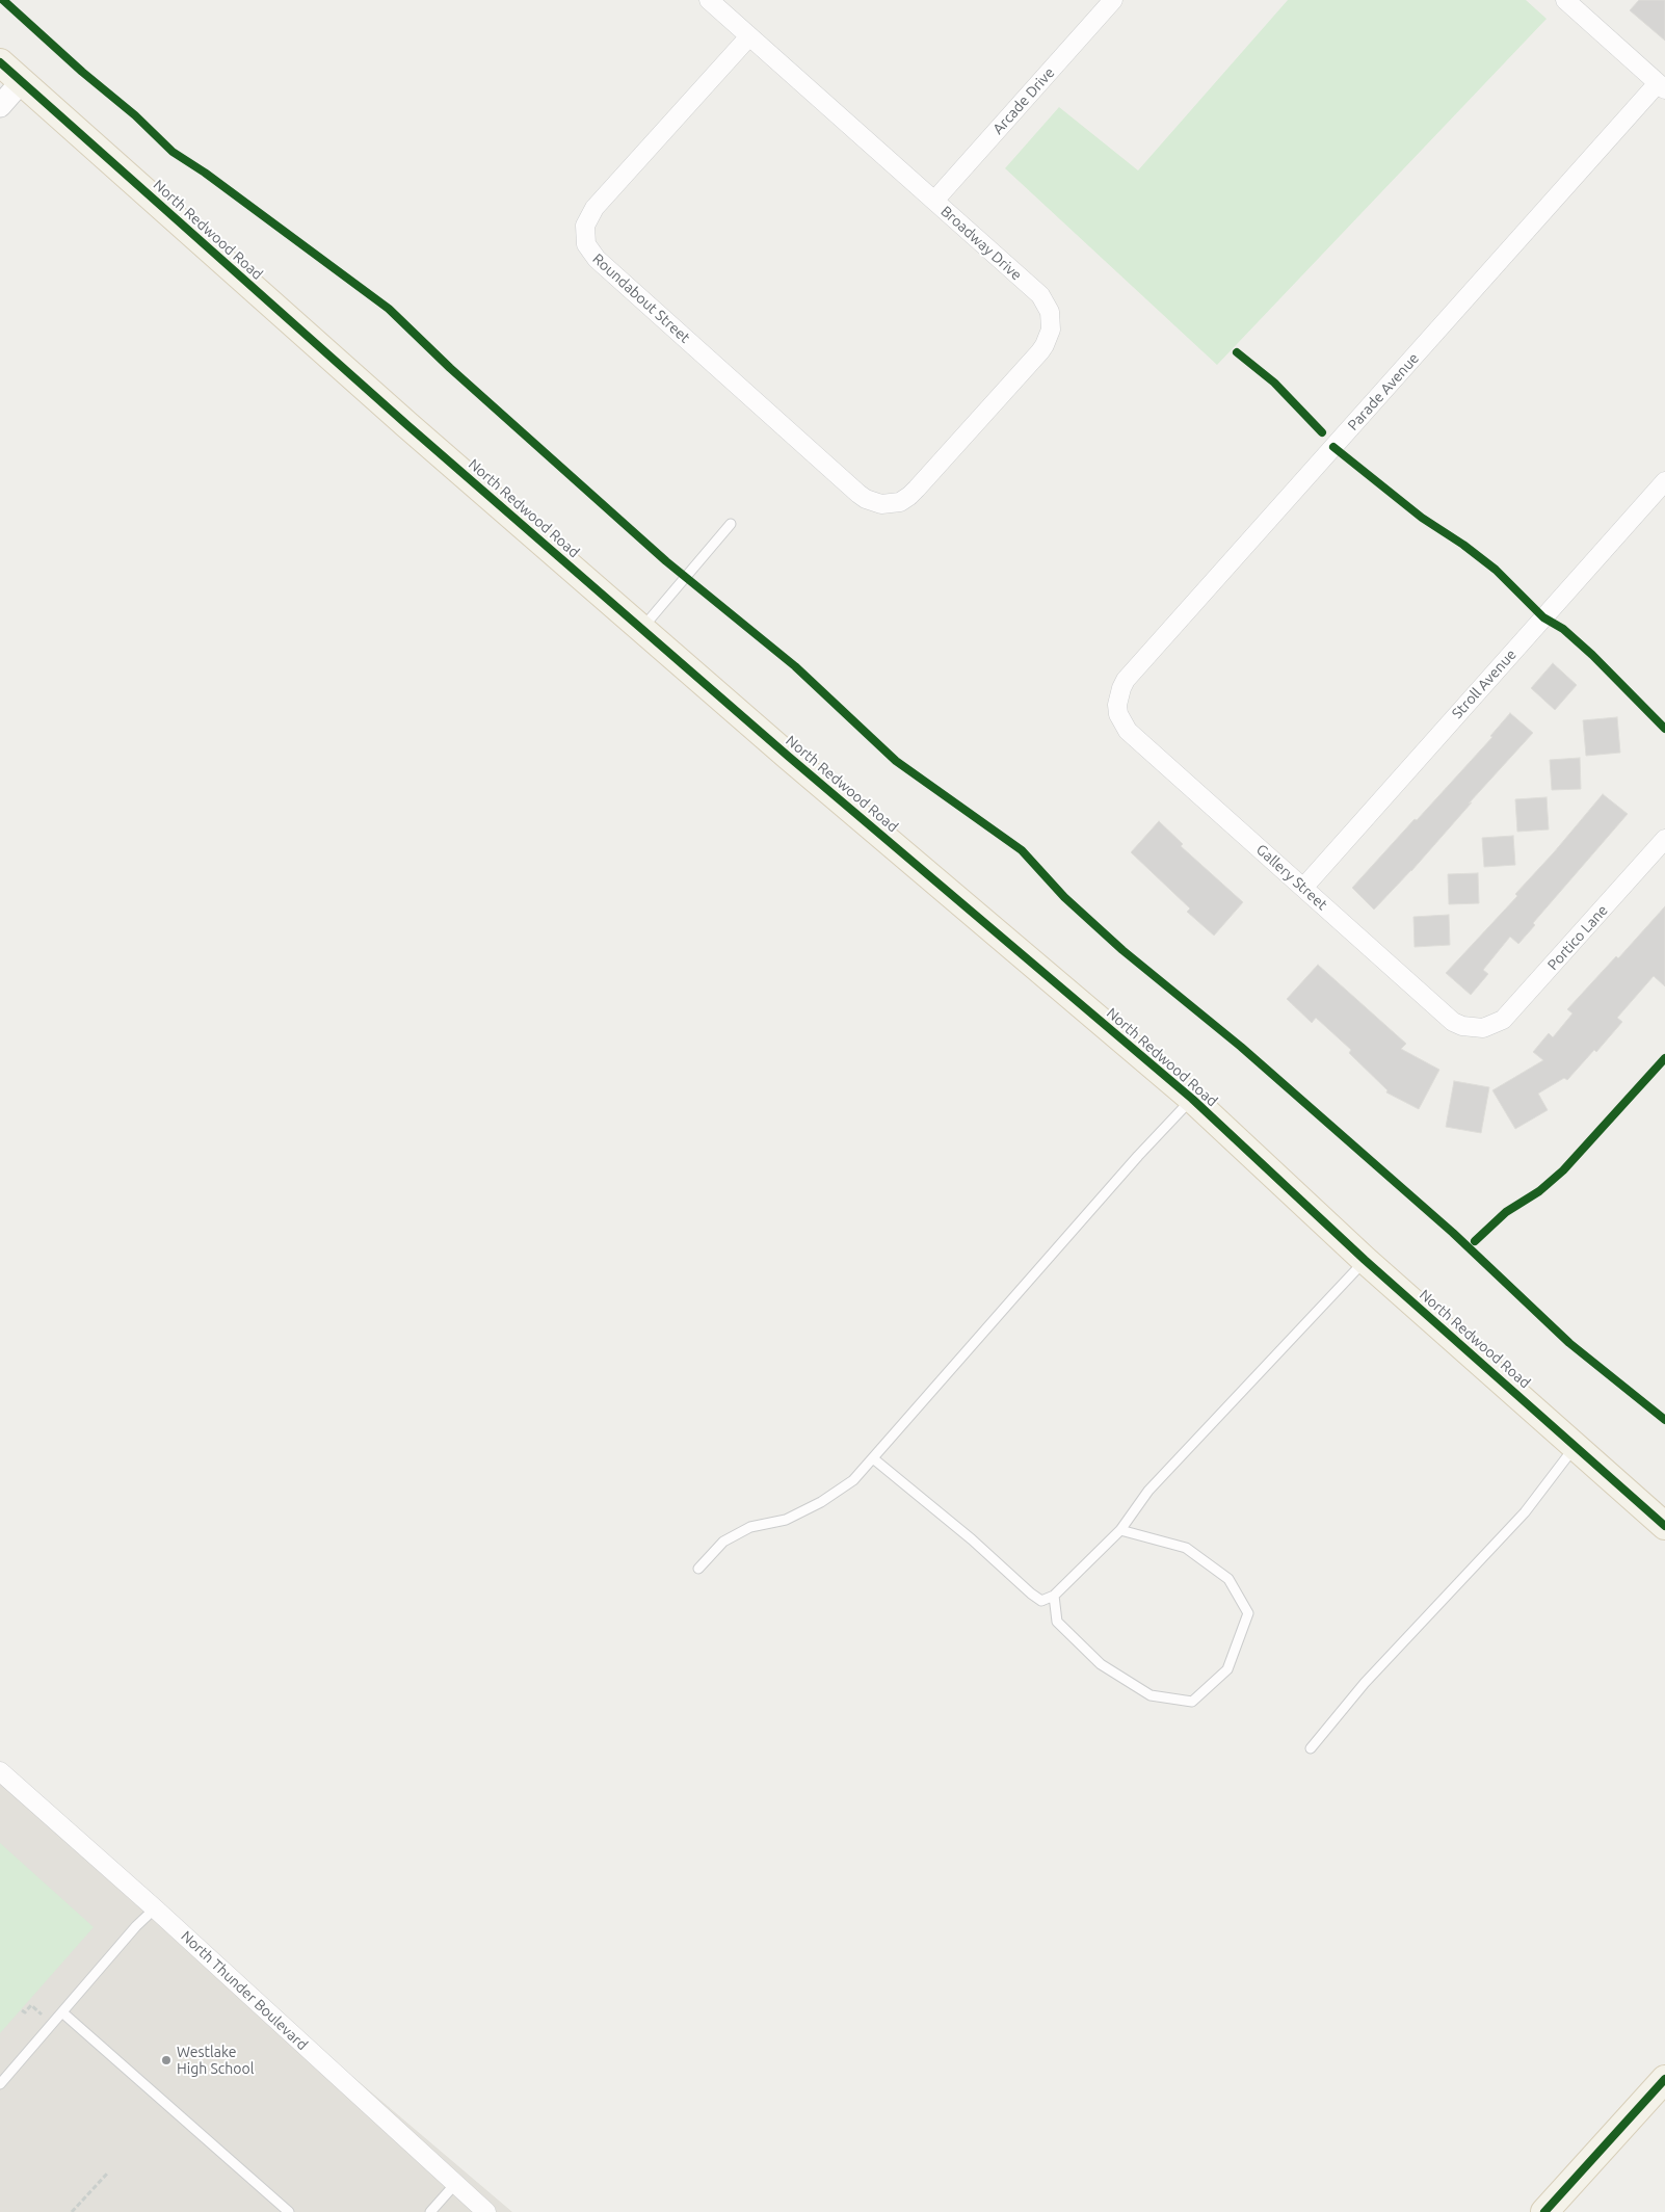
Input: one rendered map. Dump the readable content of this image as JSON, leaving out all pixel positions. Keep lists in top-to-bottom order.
{
  "streets": {
    "main road": ["North Redwood Road"],
    "street": [
      "Arcade Drive",
      "Broadway Drive",
      "Roundabout Street",
      "Parade Avenue",
      "Stroll Avenue",
      "Gallery Street",
      "Portico Lane",
      "North Thunder Boulevard"
    ]
  },
  "crossings": [
    ["Arcade Drive", "Broadway Drive"],
    ["Broadway Drive", "Roundabout Street"],
    ["Parade Avenue", "Gallery Street"],
    ["Stroll Avenue", "Gallery Street"],
    ["Gallery Street", "Portico Lane"]
  ],
  "places": ["Westlake High School"]
}
